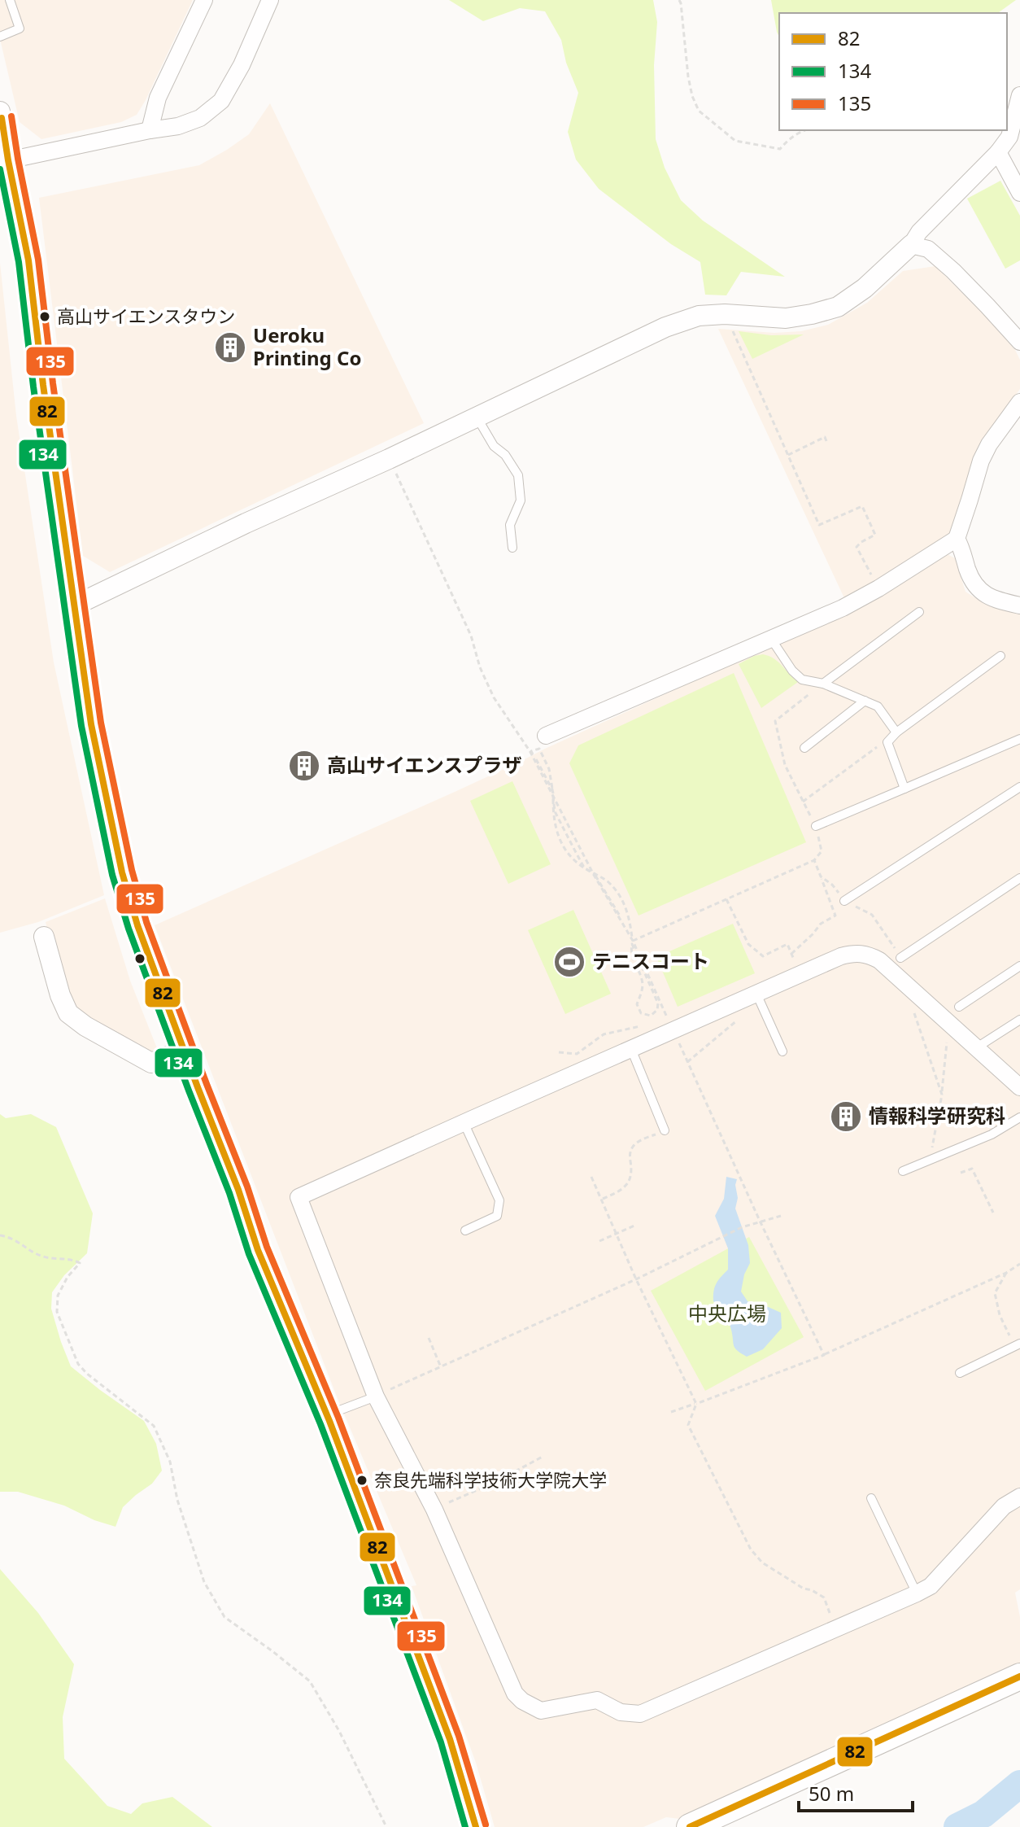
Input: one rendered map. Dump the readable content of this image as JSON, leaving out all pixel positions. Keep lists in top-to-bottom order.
{
  "parks": ["中央広場"],
  "places": {
    "other": ["高山サイエンスタウン", "奈良先端科学技術大学院大学"],
    "building": ["Ueroku Printing Co", "高山サイエンスプラザ", "情報科学研究科"],
    "sports": ["テニスコート"]
  },
  "lines": ["transit line 135", "transit line 82", "transit line 134"],
  "legend": ["82", "134", "135"],
  "scale_bar": "50 m"
}
